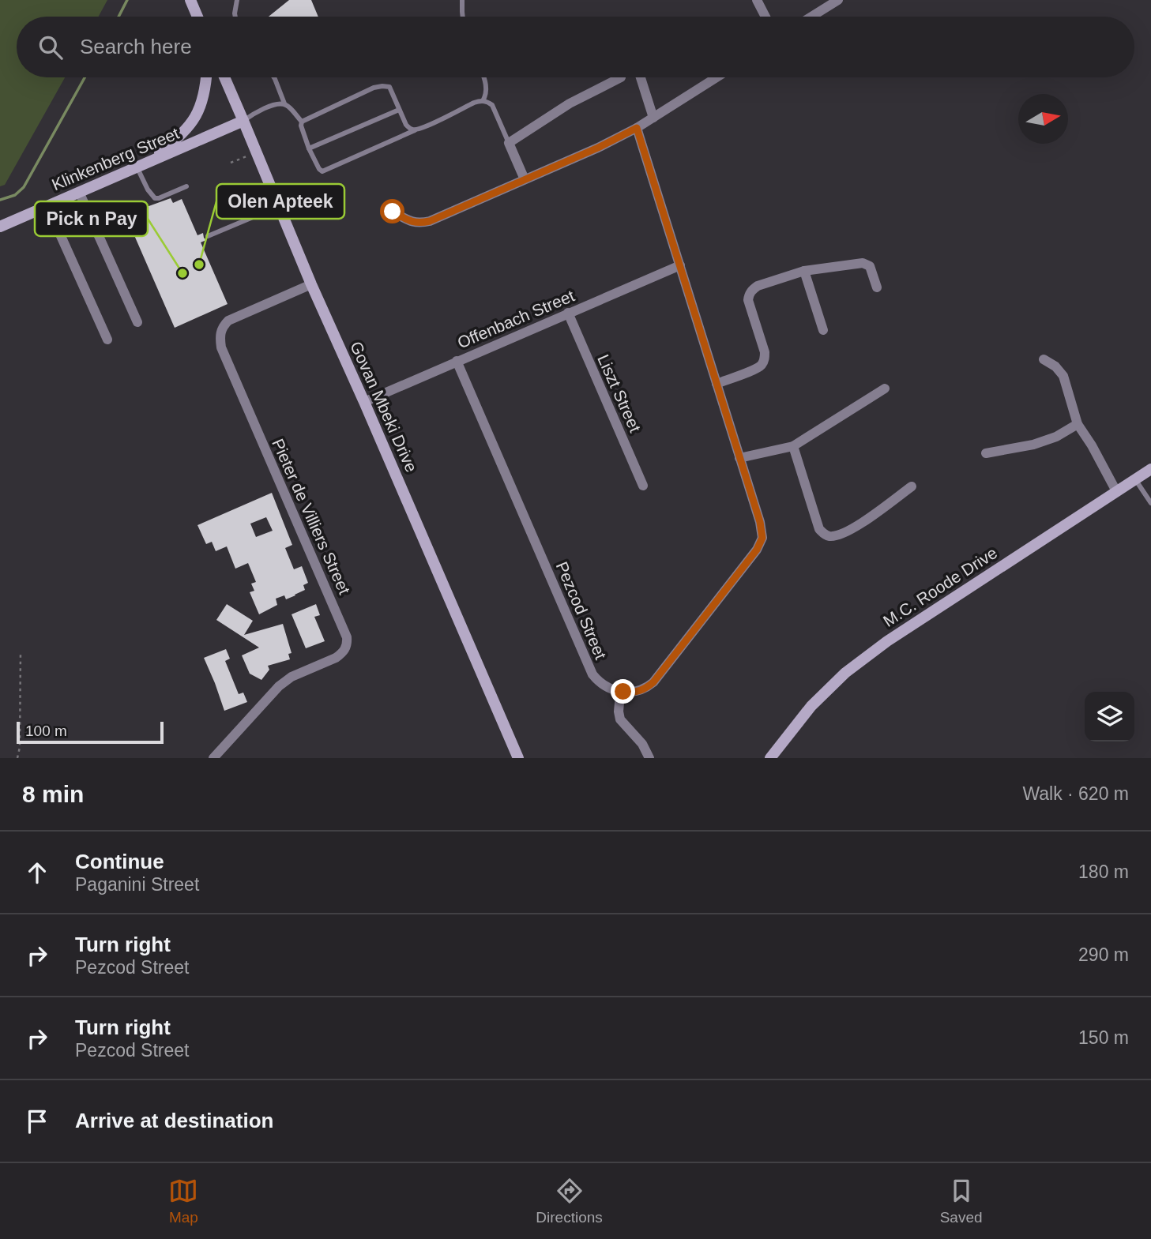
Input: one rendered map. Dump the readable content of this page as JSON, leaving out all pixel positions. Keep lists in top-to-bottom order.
{
  "streets": {
    "street": [
      "Klinkenberg Street",
      "Offenbach Street",
      "Liszt Street",
      "Govan Mbeki Drive",
      "Pieter de Villiers Street",
      "M.C. Roode Drive",
      "Pezcod Street"
    ]
  },
  "crossings": [
    ["Klinkenberg Street", "Govan Mbeki Drive"],
    ["Offenbach Street", "Liszt Street"],
    ["Offenbach Street", "Govan Mbeki Drive"],
    ["Offenbach Street", "Pezcod Street"],
    ["Govan Mbeki Drive", "Pieter de Villiers Street"]
  ],
  "places": ["Olen Apteek", "Pick n Pay"],
  "scale_bar": "100 m",
  "north": "right",
  "page": {
    "search": "Search here",
    "scale": "100 m",
    "heading": ["8 min", "Walk · 620 m"],
    "list": [
      ["Continue", "Paganini Street", "180 m"],
      ["Turn right", "Pezcod Street", "290 m"],
      ["Turn right", "Pezcod Street", "150 m"],
      "Arrive at destination"
    ],
    "nav": ["Map", "Directions", "Saved"]
  }
}
